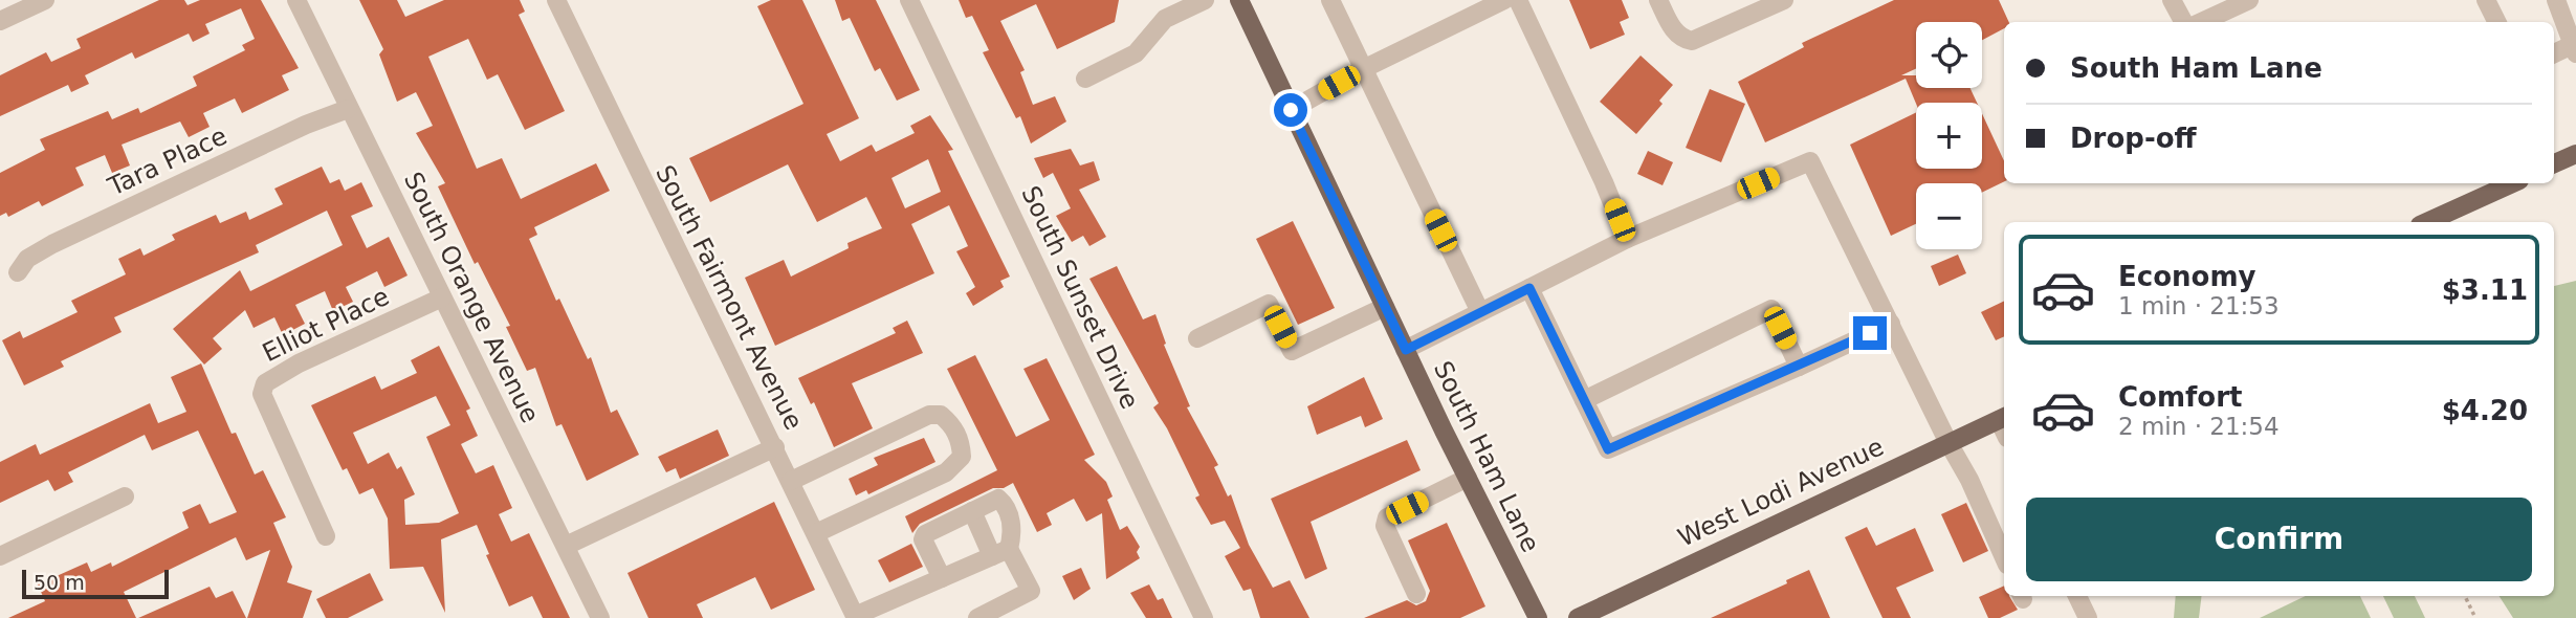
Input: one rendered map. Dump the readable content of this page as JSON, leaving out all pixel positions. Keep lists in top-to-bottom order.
{
  "streets": {
    "main road": ["South Ham Lane", "West Lodi Avenue"],
    "street": [
      "Tara Place",
      "South Orange Avenue",
      "South Fairmont Avenue",
      "South Sunset Drive",
      "Elliot Place"
    ]
  },
  "crossings": [
    ["Tara Place", "South Orange Avenue"],
    ["South Orange Avenue", "Elliot Place"]
  ],
  "scale_bar": "50 m",
  "page": {
    "map_buttons": ["+", "−"],
    "banner": ["South Ham Lane", "Drop-off"],
    "list": [
      {
        "name": "Economy",
        "note": "1 min · 21:53",
        "value": "$3.11"
      },
      {
        "name": "Comfort",
        "note": "2 min · 21:54",
        "value": "$4.20"
      }
    ],
    "buttons": "Confirm",
    "scale": "50 m"
  }
}
